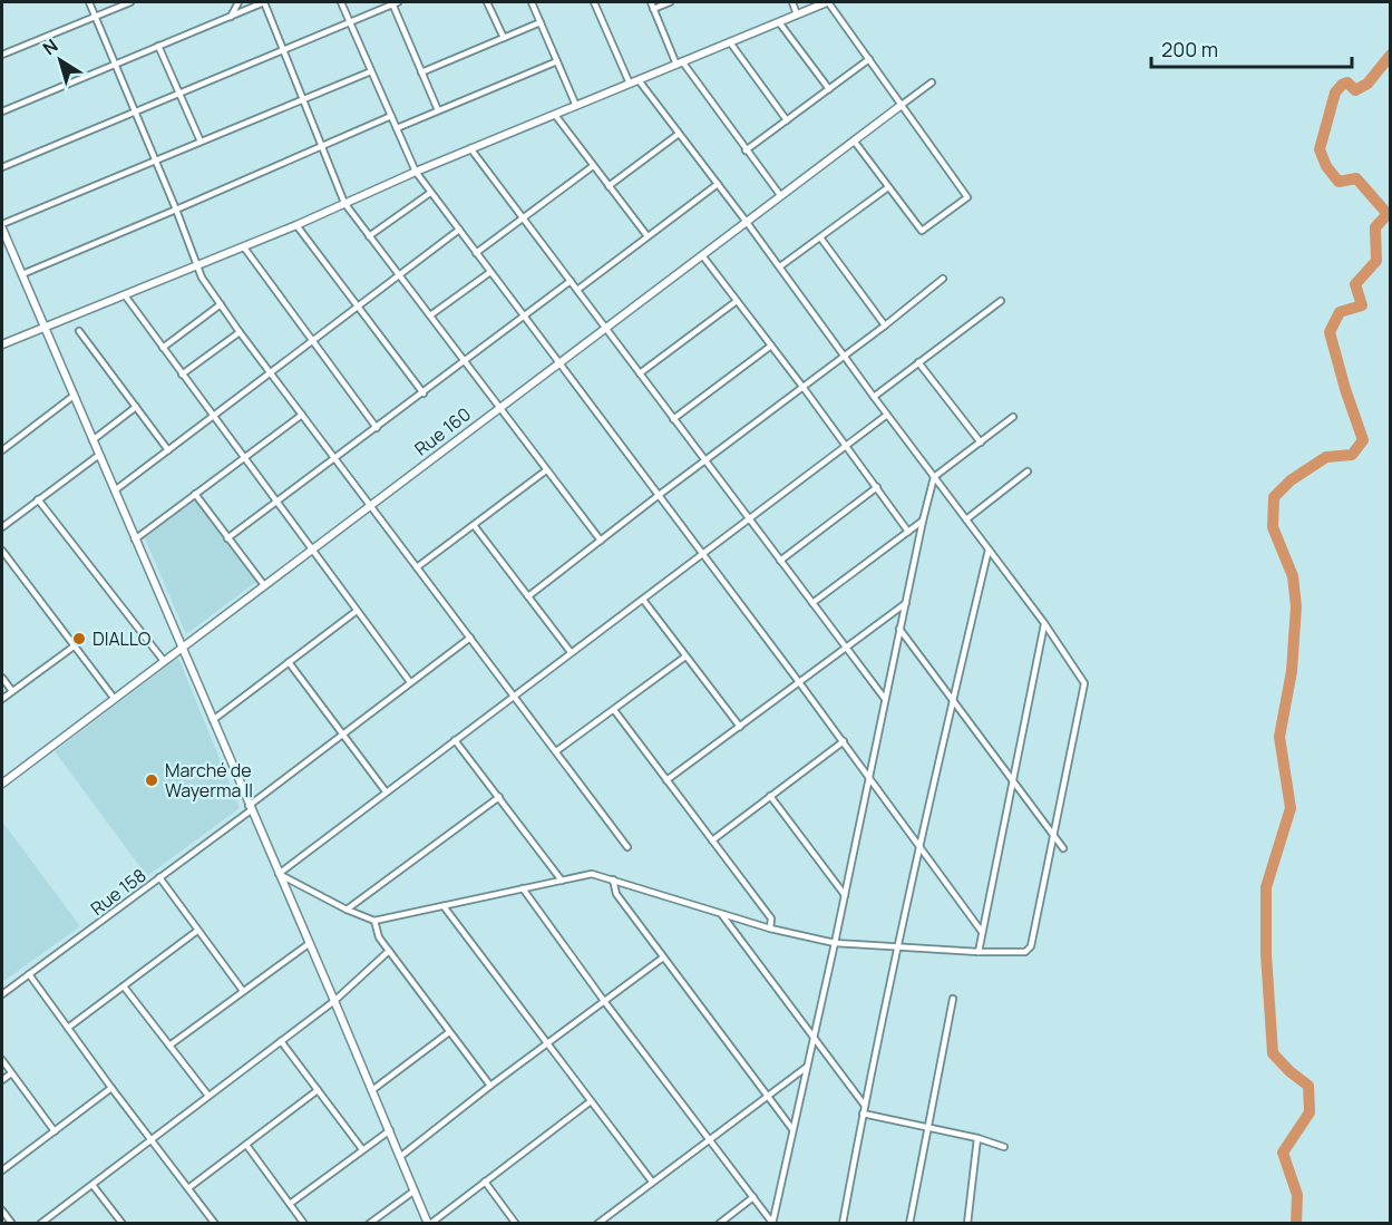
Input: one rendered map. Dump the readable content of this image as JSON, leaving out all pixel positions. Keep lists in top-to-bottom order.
{
  "streets": {
    "street": ["Rue 160", "Rue 158"]
  },
  "places": ["DIALLO", "Marché de Wayerma II"],
  "scale_bar": "200 m",
  "north": "top left"
}
